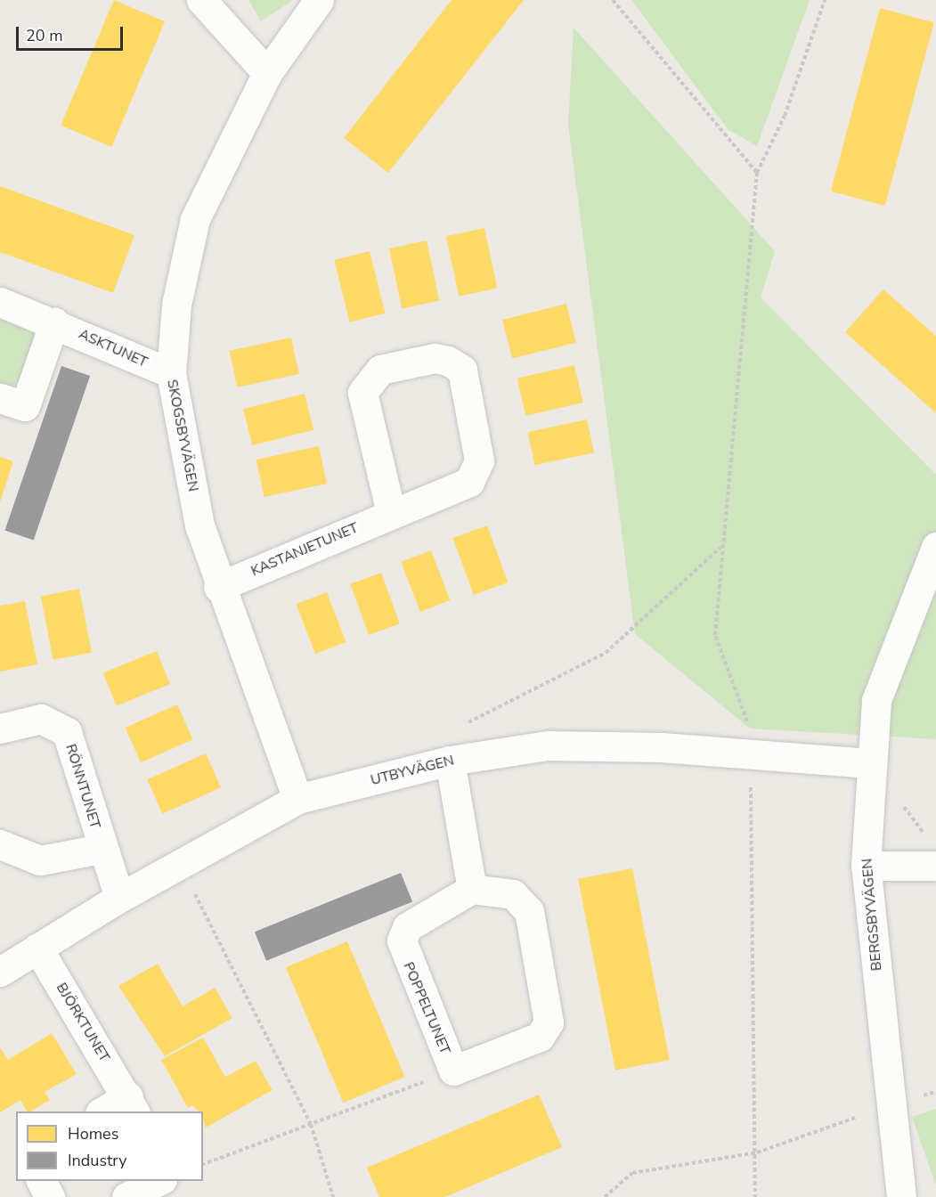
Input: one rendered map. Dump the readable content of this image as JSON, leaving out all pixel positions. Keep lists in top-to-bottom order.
{
  "streets": {
    "street": [
      "ASKTUNET",
      "SKOGSBYVÄGEN",
      "KASTANJETUNET",
      "UTBYVÄGEN",
      "RÖNNTUNET",
      "BERGSBYVÄGEN",
      "POPPELTUNET",
      "BJÖRKTUNET"
    ]
  },
  "crossings": [
    ["ASKTUNET", "SKOGSBYVÄGEN"],
    ["SKOGSBYVÄGEN", "KASTANJETUNET"],
    ["SKOGSBYVÄGEN", "UTBYVÄGEN"],
    ["UTBYVÄGEN", "RÖNNTUNET"],
    ["UTBYVÄGEN", "BERGSBYVÄGEN"],
    ["UTBYVÄGEN", "BJÖRKTUNET"]
  ],
  "legend": ["Homes", "Industry"],
  "scale_bar": "20 m"
}
